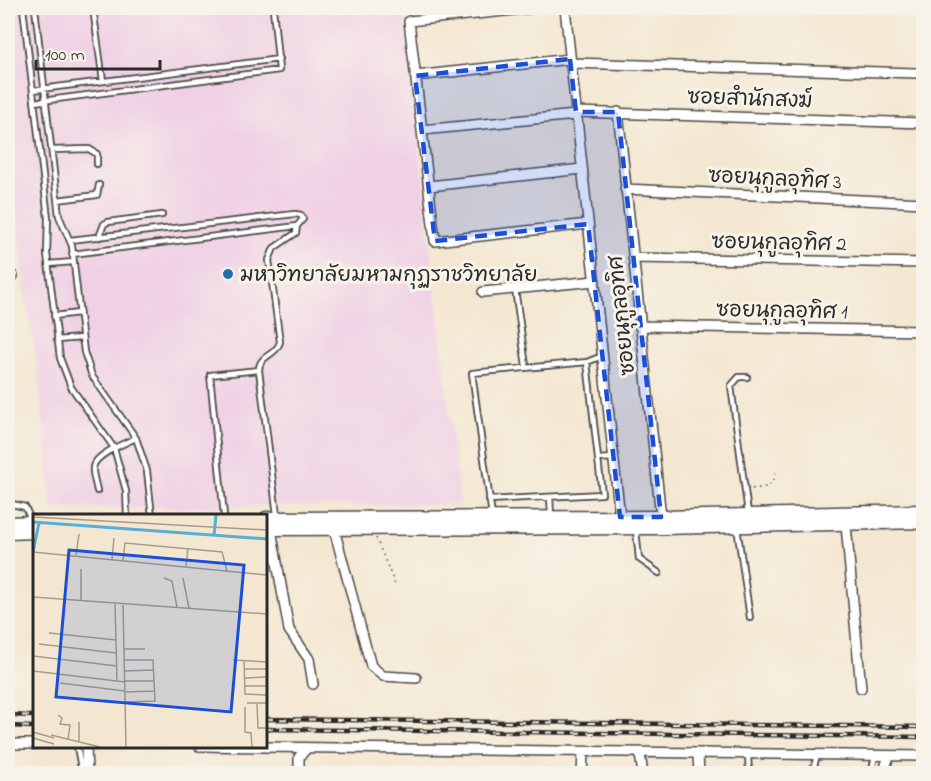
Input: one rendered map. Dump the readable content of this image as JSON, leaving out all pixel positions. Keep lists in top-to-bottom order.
{
  "streets": {
    "street": [
      "ซอยสำนักสงฆ์",
      "ซอยนุกูลอุทิศ 3",
      "ซอยนุกูลอุทิศ 2",
      "ซอยนุกูลอุทิศ 1",
      "ซอยนุกูลอุทิศ"
    ]
  },
  "crossings": [
    ["ซอยสำนักสงฆ์", "ซอยนุกูลอุทิศ"],
    ["ซอยนุกูลอุทิศ 3", "ซอยนุกูลอุทิศ"],
    ["ซอยนุกูลอุทิศ 2", "ซอยนุกูลอุทิศ"],
    ["ซอยนุกูลอุทิศ 1", "ซอยนุกูลอุทิศ"]
  ],
  "places": ["มหาวิทยาลัยมหามกุฏราชวิทยาลัย"],
  "scale_bar": "100 m"
}
